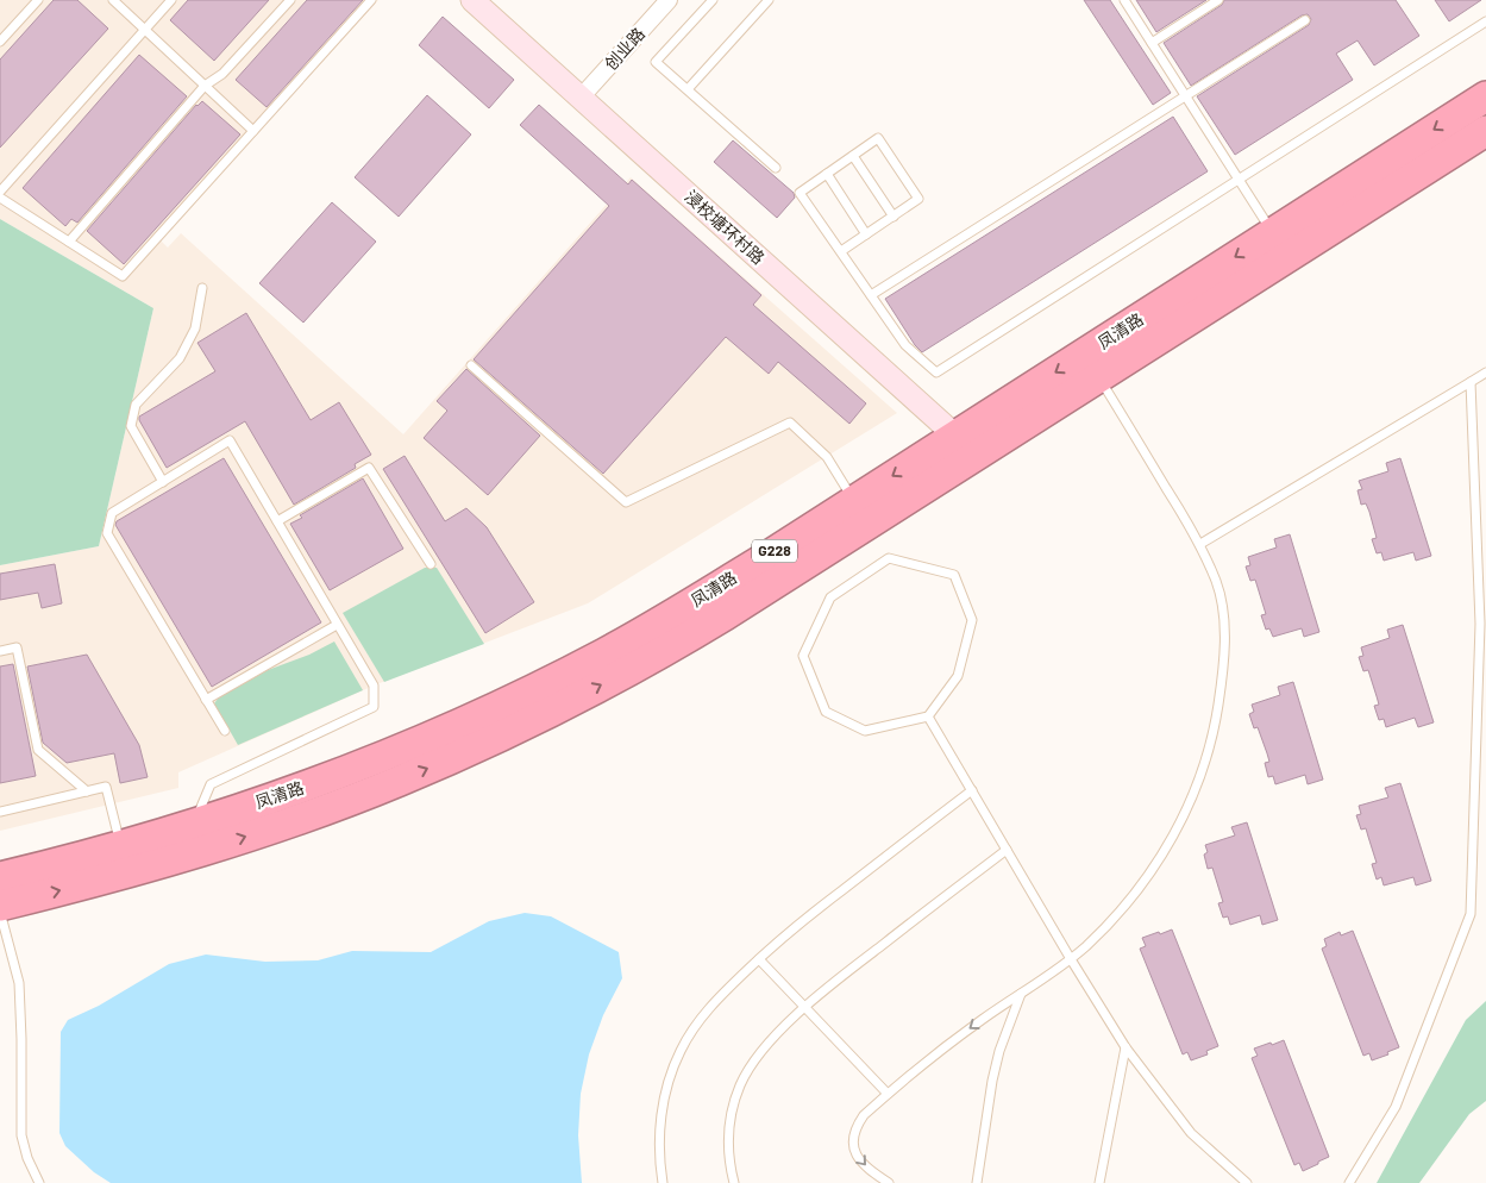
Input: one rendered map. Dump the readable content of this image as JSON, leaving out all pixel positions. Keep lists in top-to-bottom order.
{
  "streets": {
    "highway": ["凤清路", "G228"],
    "street": ["创业路", "浸校塘环村路"]
  },
  "crossings": [
    ["创业路", "浸校塘环村路"],
    ["浸校塘环村路", "凤清路"]
  ]
}
